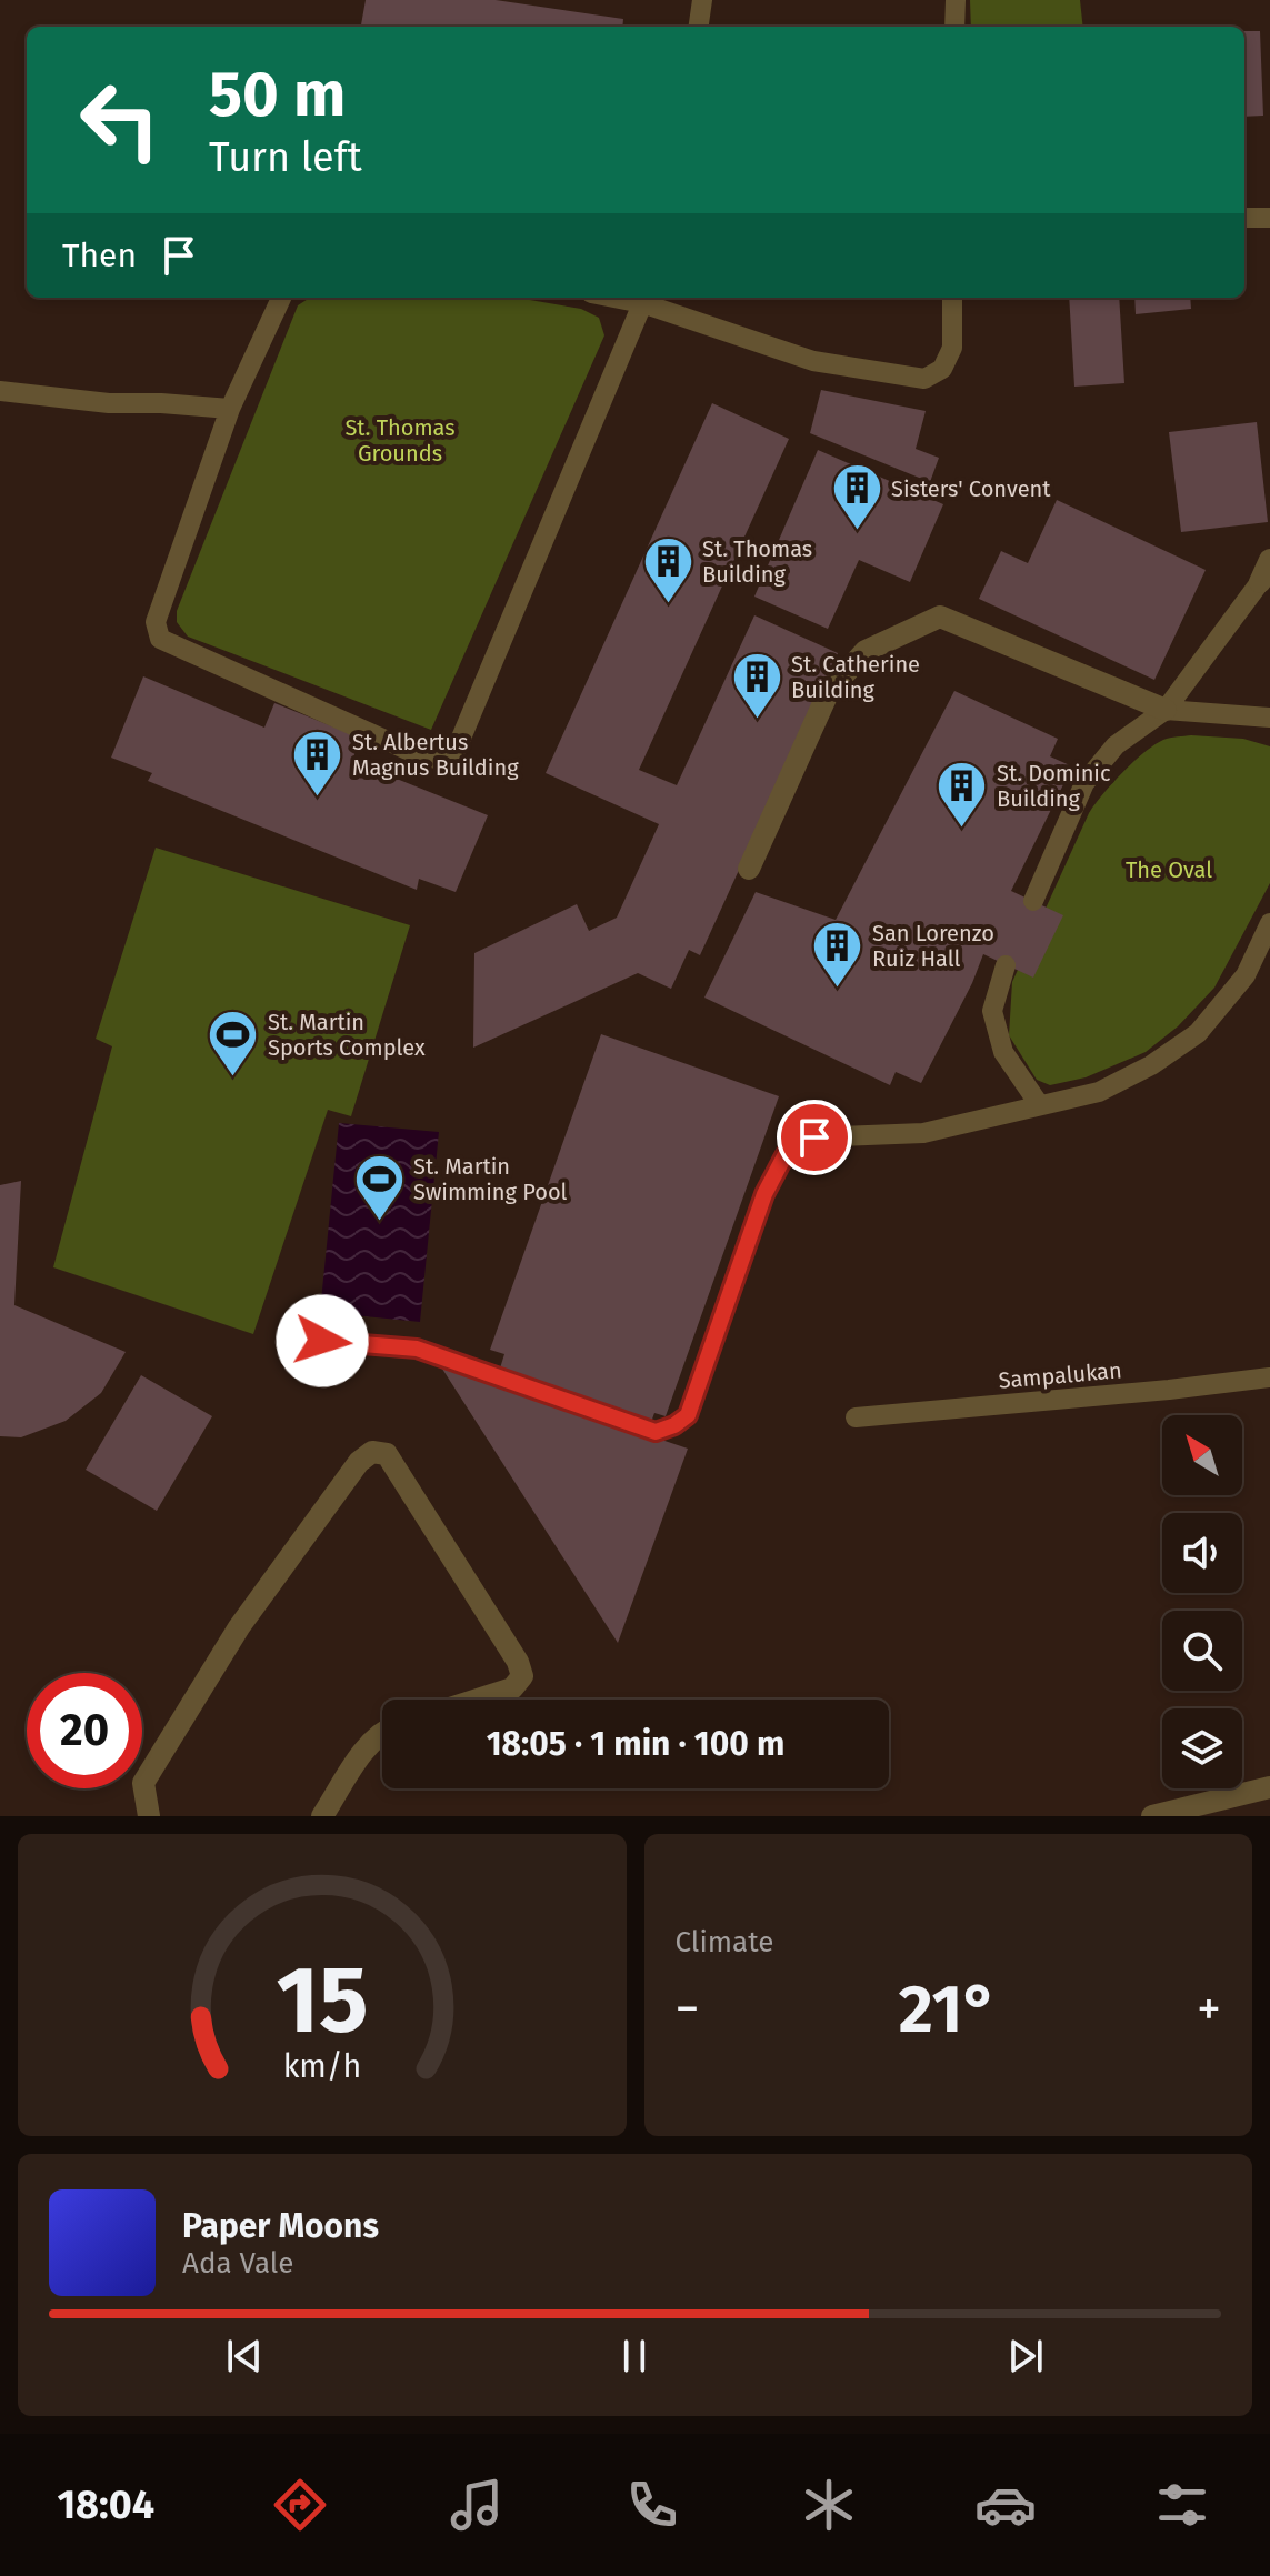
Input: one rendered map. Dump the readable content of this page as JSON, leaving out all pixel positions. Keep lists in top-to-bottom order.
{
  "streets": {
    "lane": ["Sampalukan"]
  },
  "parks": ["St. Thomas Grounds", "The Oval"],
  "places": {
    "building": [
      "Sisters' Convent",
      "St. Thomas Building",
      "St. Catherine Building",
      "St. Albertus Magnus Building",
      "St. Dominic Building",
      "San Lorenzo Ruiz Hall"
    ],
    "sports": ["St. Martin Sports Complex", "St. Martin Swimming Pool"]
  },
  "north": "top left",
  "page": {
    "turn": ["50 m", "Turn left"],
    "then": "Then",
    "limit": "20",
    "trip": "18:05 · 1 min · 100 m",
    "tile": "Climate",
    "heat": ["−", "21°", "+"],
    "song": ["Paper Moons", "Ada Vale"],
    "tabs": "18:04",
    "gauge": ["15", "km/h"]
  }
}
